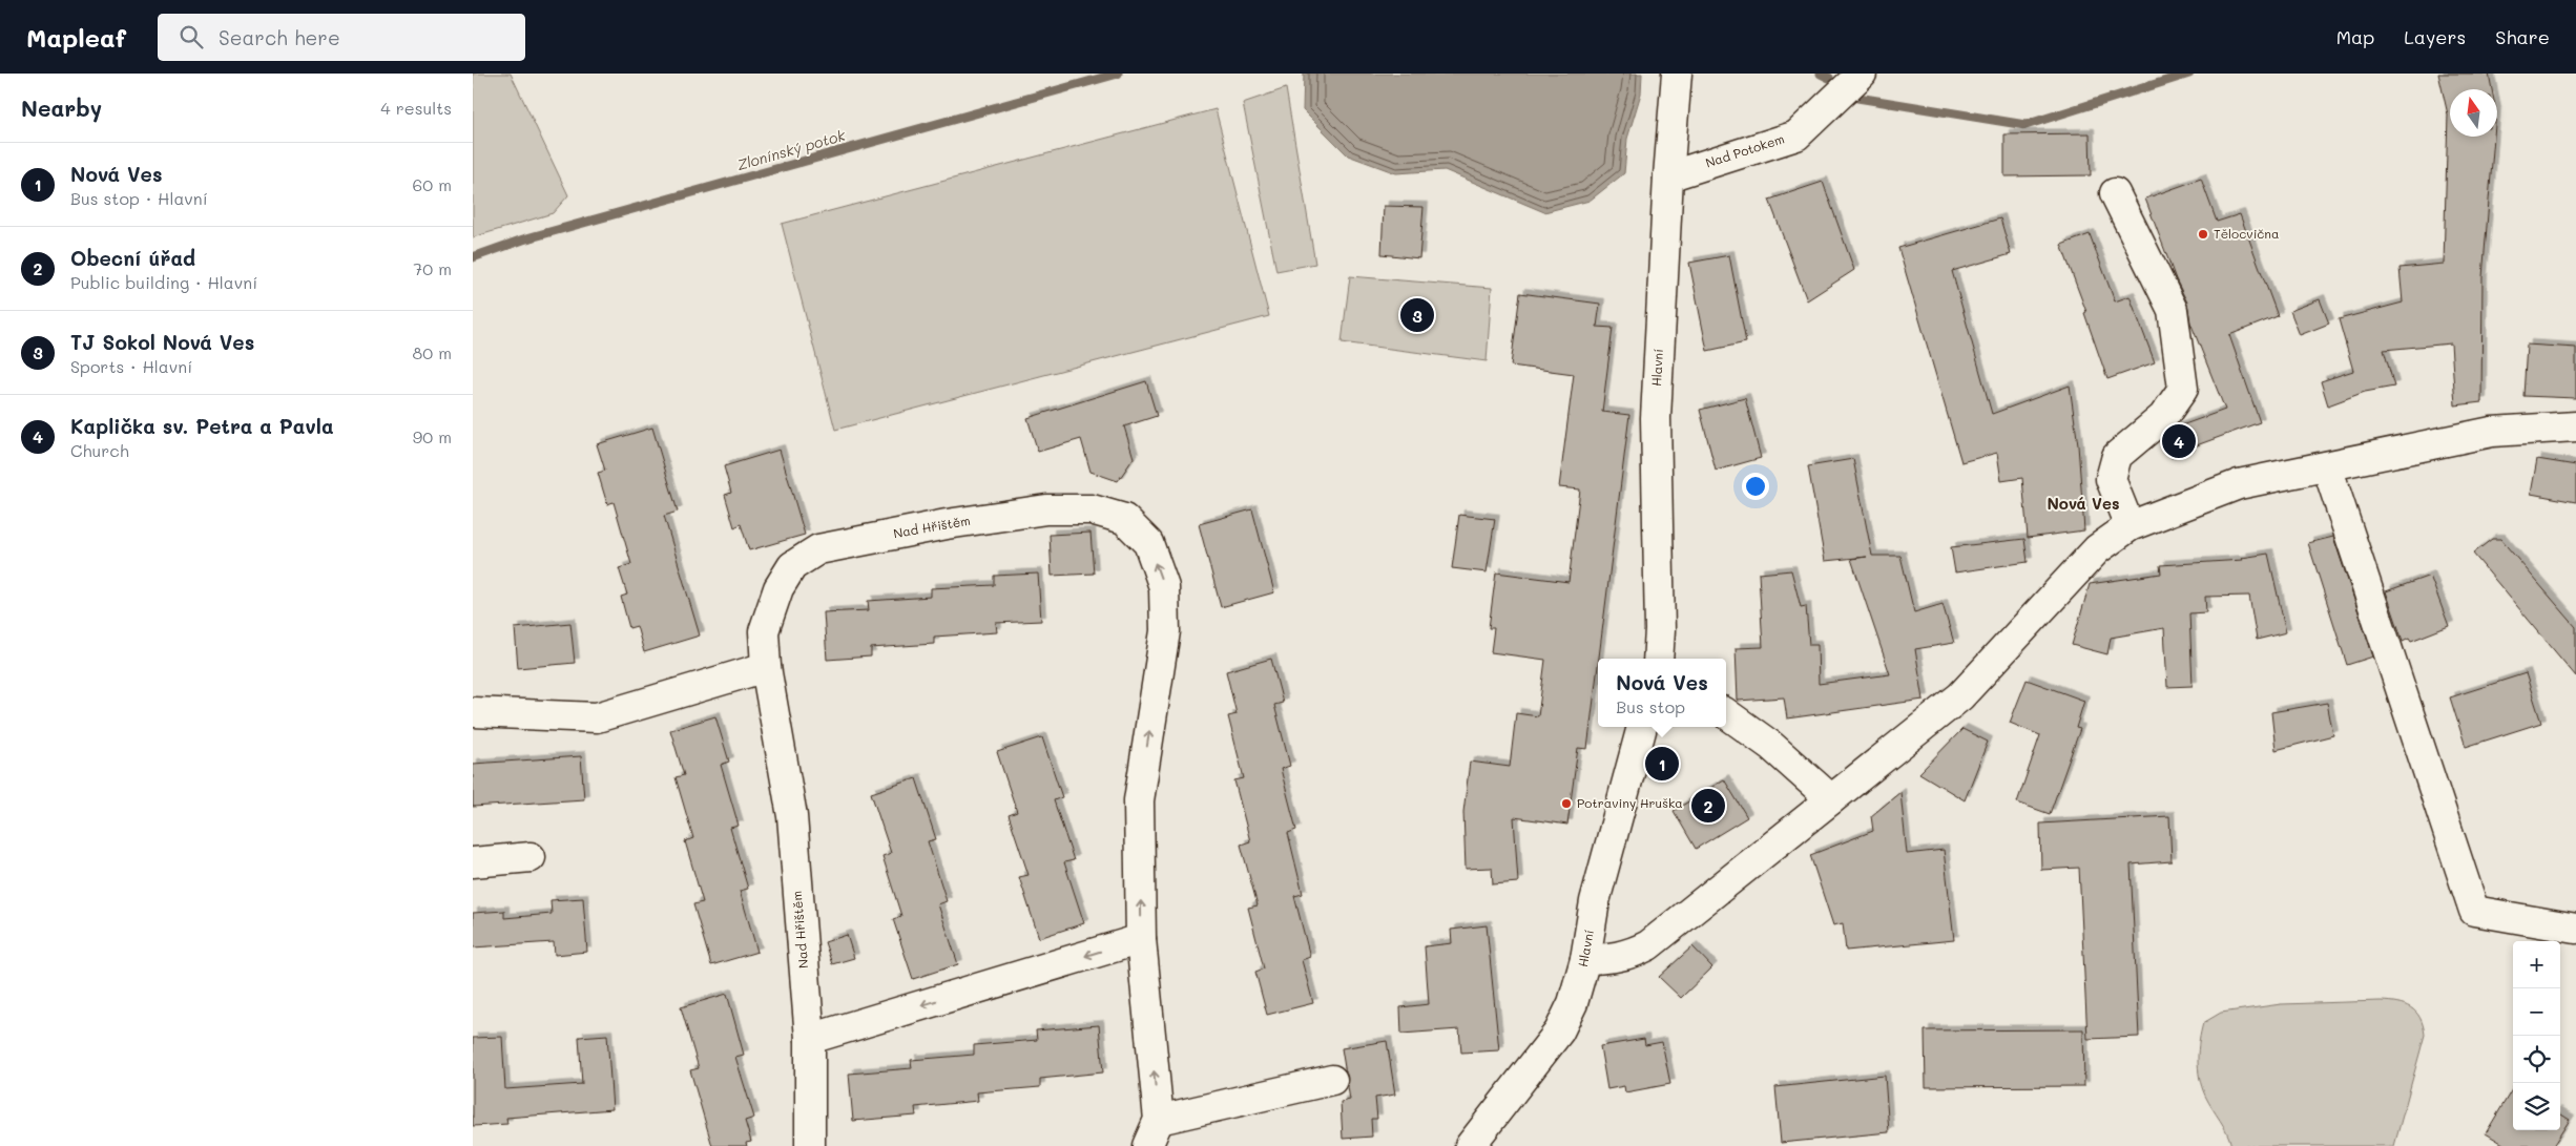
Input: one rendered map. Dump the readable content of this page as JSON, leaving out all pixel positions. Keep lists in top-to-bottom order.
{
  "streets": {
    "street": ["Nad Potokem", "Hlavní", "Nad Hřištěm"]
  },
  "crossings": [
    ["Nad Potokem", "Hlavní"]
  ],
  "districts": ["Nová Ves"],
  "water": ["Zlonínský potok"],
  "places": ["Tělocvična", "Potraviny Hruška"],
  "north": "top",
  "page": {
    "header": "Mapleaf",
    "search": "Search here",
    "nav": ["Map", "Layers", "Share"],
    "heading": ["Nearby", "4 results"],
    "list": [
      {
        "mark": "1",
        "name": "Nová Ves",
        "note": "Bus stop · Hlavní",
        "value": "60 m"
      },
      {
        "mark": "2",
        "name": "Obecní úřad",
        "note": "Public building · Hlavní",
        "value": "70 m"
      },
      {
        "mark": "3",
        "name": "TJ Sokol Nová Ves",
        "note": "Sports · Hlavní",
        "value": "80 m"
      },
      {
        "mark": "4",
        "name": "Kaplička sv. Petra a Pavla",
        "note": "Church",
        "value": "90 m"
      }
    ],
    "pins": [
      "3",
      "4",
      "1",
      "2"
    ],
    "popup": ["Nová Ves", "Bus stop"],
    "map_buttons": ["+", "−"]
  }
}
